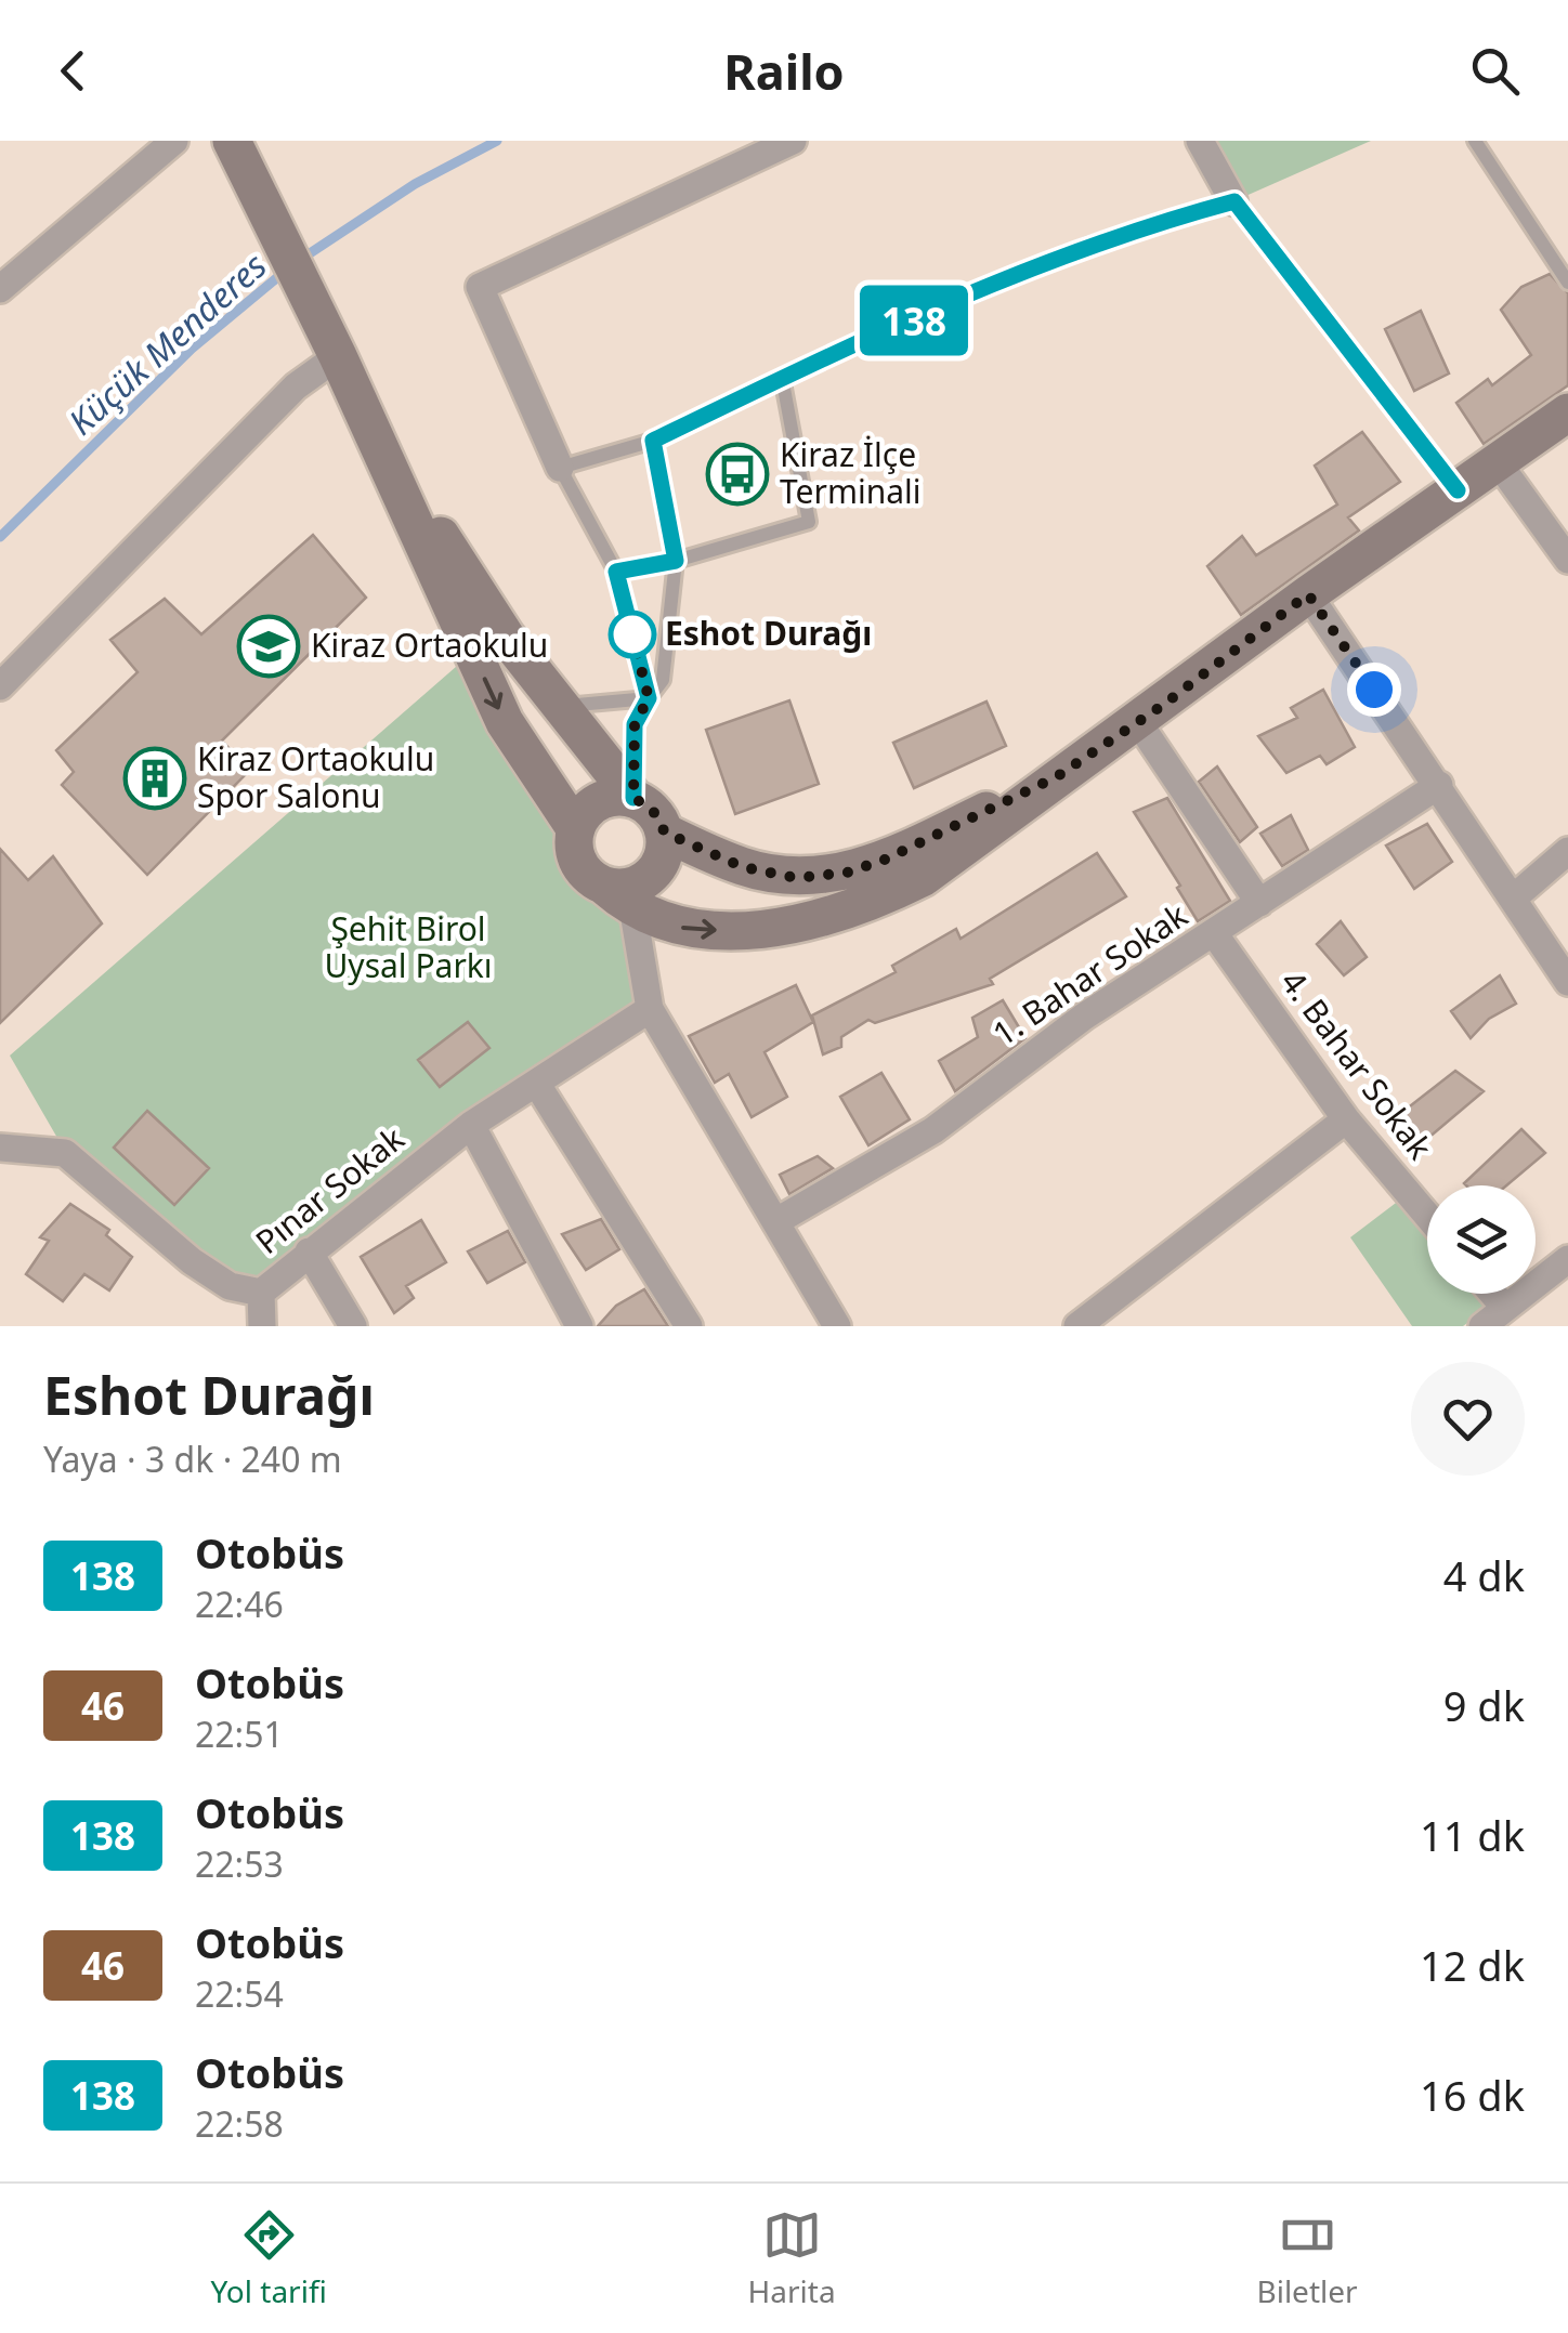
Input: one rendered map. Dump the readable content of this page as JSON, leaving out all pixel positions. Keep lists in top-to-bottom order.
{
  "streets": {
    "street": ["1. Bahar Sokak", "4. Bahar Sokak", "Pınar Sokak"]
  },
  "crossings": [
    ["1. Bahar Sokak", "4. Bahar Sokak"]
  ],
  "water": ["Küçük Menderes"],
  "parks": ["Şehit Birol Uysal Parkı"],
  "places": {
    "bus stop": ["Kiraz İlçe Terminali"],
    "other": ["Eshot Durağı"],
    "school or university": ["Kiraz Ortaokulu"],
    "building": ["Kiraz Ortaokulu Spor Salonu"]
  },
  "lines": ["bus line 138"],
  "page": {
    "header": "Railo",
    "on_map": "138",
    "heading": ["Eshot Durağı", "Yaya · 3 dk · 240 m"],
    "list": [
      {
        "mark": "138",
        "name": "Otobüs",
        "note": "22:46",
        "value": "4 dk"
      },
      {
        "mark": "46",
        "name": "Otobüs",
        "note": "22:51",
        "value": "9 dk"
      },
      {
        "mark": "138",
        "name": "Otobüs",
        "note": "22:53",
        "value": "11 dk"
      },
      {
        "mark": "46",
        "name": "Otobüs",
        "note": "22:54",
        "value": "12 dk"
      },
      {
        "mark": "138",
        "name": "Otobüs",
        "note": "22:58",
        "value": "16 dk"
      }
    ],
    "tabs": ["Yol tarifi", "Harita", "Biletler"]
  }
}
